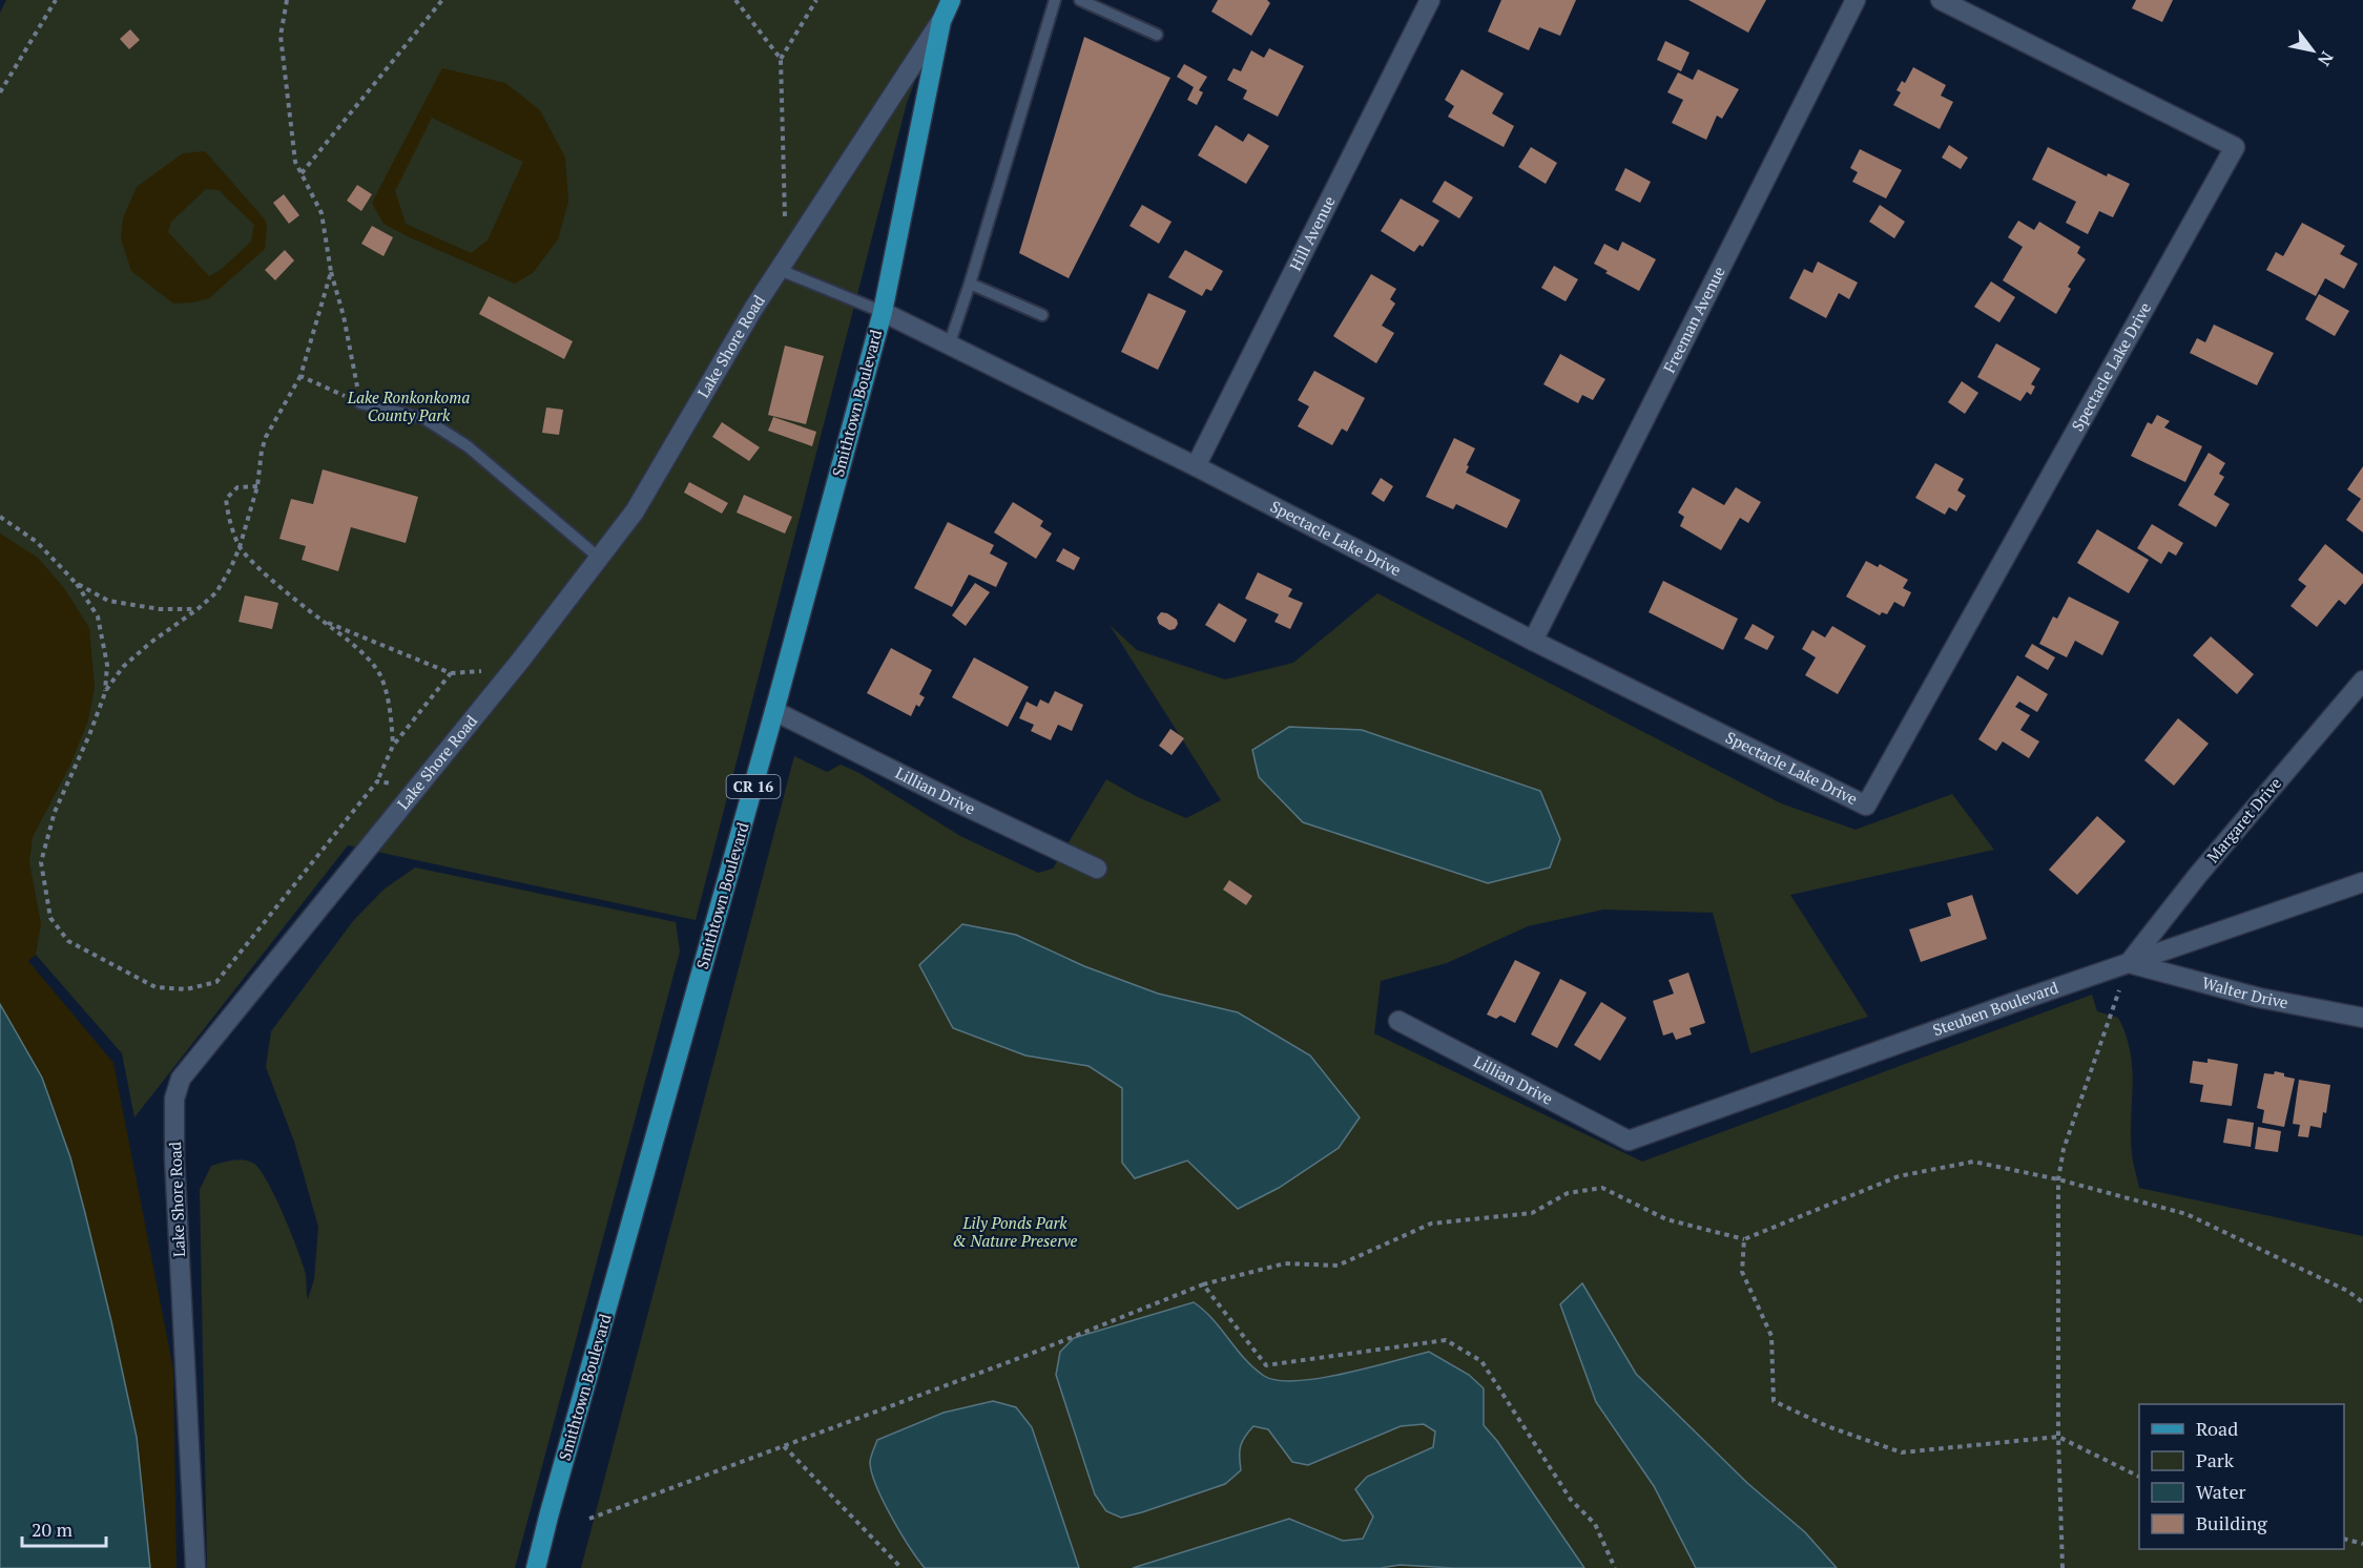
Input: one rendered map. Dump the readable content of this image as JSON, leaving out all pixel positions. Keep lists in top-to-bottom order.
{
  "streets": {
    "main road": ["Smithtown Boulevard", "CR 16"],
    "street": [
      "Hill Avenue",
      "Freeman Avenue",
      "Lake Shore Road",
      "Spectacle Lake Drive",
      "Lillian Drive",
      "Margaret Drive",
      "Walter Drive",
      "Steuben Boulevard"
    ]
  },
  "crossings": [
    ["Hill Avenue", "Spectacle Lake Drive"],
    ["Freeman Avenue", "Spectacle Lake Drive"],
    ["Lake Shore Road", "Smithtown Boulevard"],
    ["Spectacle Lake Drive", "Smithtown Boulevard"],
    ["Smithtown Boulevard", "Lillian Drive"],
    ["Lillian Drive", "Steuben Boulevard"],
    ["Margaret Drive", "Walter Drive"],
    ["Margaret Drive", "Steuben Boulevard"],
    ["Walter Drive", "Steuben Boulevard"]
  ],
  "parks": ["Lake Ronkonkoma County Park", "Lily Ponds Park & Nature Preserve"],
  "legend": [
    "Road",
    "Park",
    "Water",
    "Building"
  ],
  "scale_bar": "20 m",
  "north": "bottom right"
}
